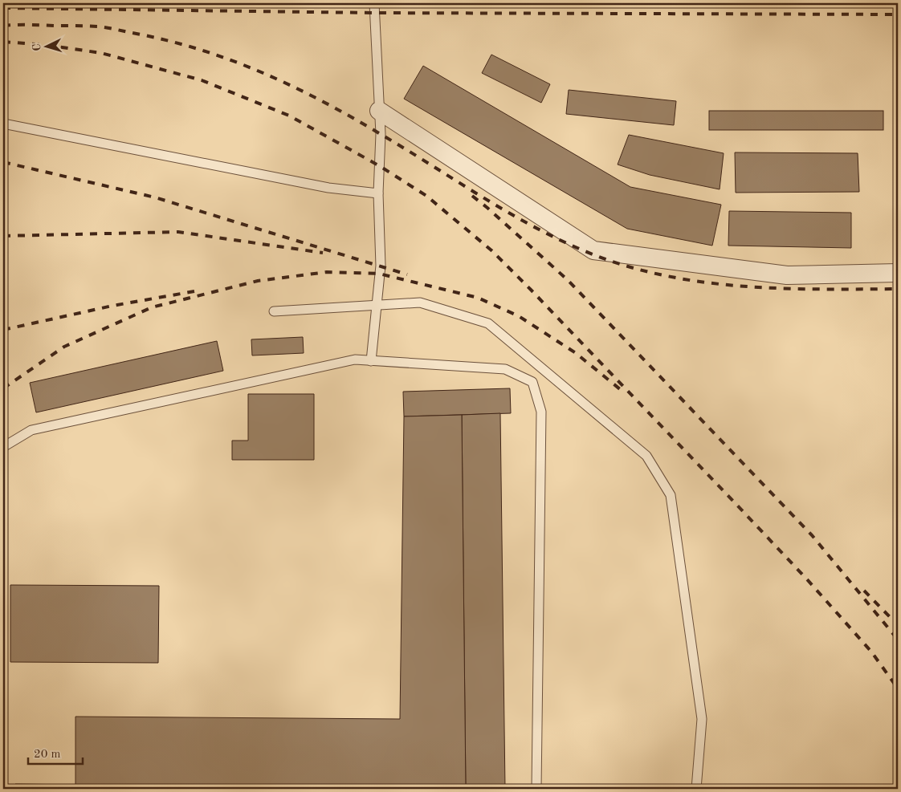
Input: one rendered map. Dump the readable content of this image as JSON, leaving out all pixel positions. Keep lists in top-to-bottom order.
{
  "scale_bar": "20 m",
  "north": "left"
}
